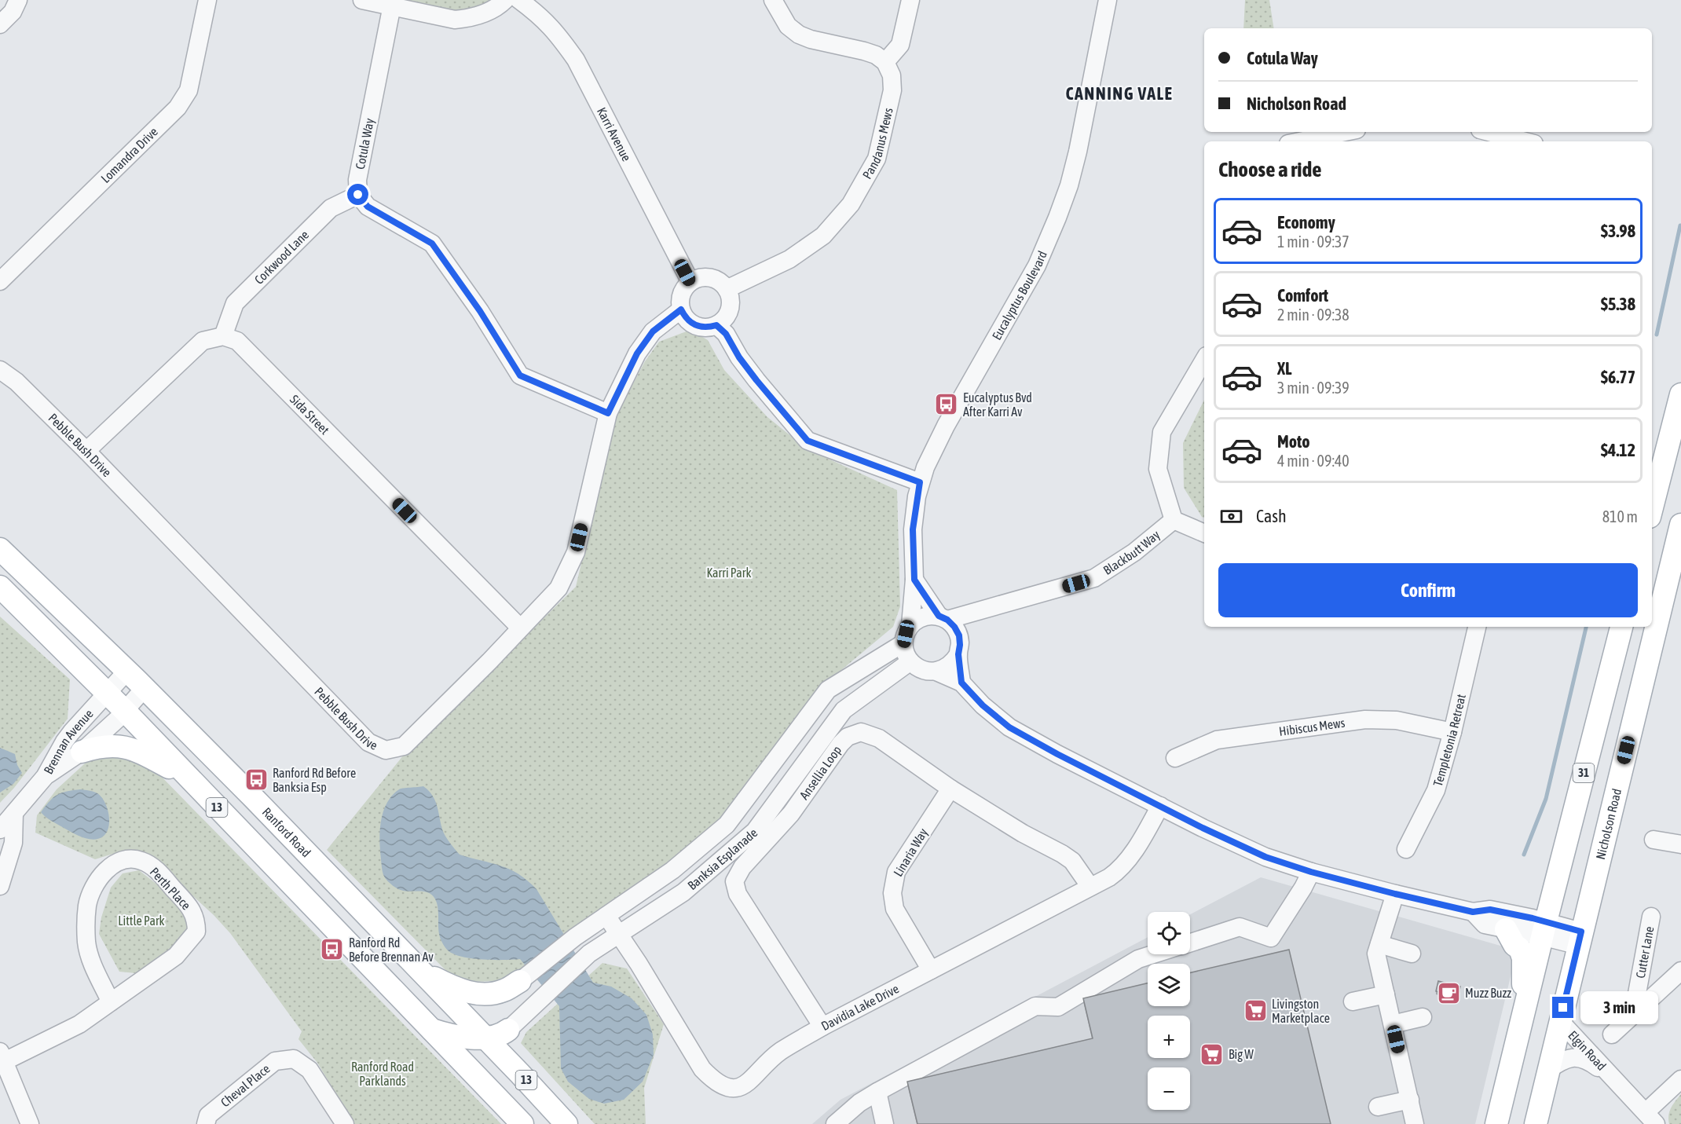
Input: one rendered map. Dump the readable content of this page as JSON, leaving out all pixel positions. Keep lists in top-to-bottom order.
{
  "streets": {
    "main road": [
      "31",
      "13",
      "Nicholson Road",
      "Ranford Road"
    ],
    "street": [
      "Karri Avenue",
      "Pandanus Mews",
      "Cotula Way",
      "Lomandra Drive",
      "Corkwood Lane",
      "Eucalyptus Boulevard",
      "Sida Street",
      "Pebble Bush Drive",
      "Blackbutt Way",
      "Hibiscus Mews",
      "Templetonia Retreat",
      "Brennan Avenue",
      "Ansellia Loop",
      "Linaria Way",
      "Banksia Esplanade",
      "Perth Place",
      "Cutter Lane",
      "Davidia Lake Drive",
      "Elgin Road",
      "Cheval Place"
    ]
  },
  "crossings": [
    ["Karri Avenue", "Pandanus Mews"],
    ["Karri Avenue", "Pebble Bush Drive"],
    ["Pandanus Mews", "Pebble Bush Drive"],
    ["Cotula Way", "Corkwood Lane"],
    ["Corkwood Lane", "Sida Street"],
    ["Eucalyptus Boulevard", "Blackbutt Way"],
    ["Eucalyptus Boulevard", "Banksia Esplanade"],
    ["Sida Street", "Pebble Bush Drive"],
    ["Blackbutt Way", "Banksia Esplanade"],
    ["Hibiscus Mews", "Templetonia Retreat"],
    ["Brennan Avenue", "13"],
    ["Brennan Avenue", "Ranford Road"],
    ["Ansellia Loop", "Linaria Way"],
    ["Ansellia Loop", "Davidia Lake Drive"],
    ["13", "Ranford Road"],
    ["13", "Banksia Esplanade"],
    ["Nicholson Road", "Elgin Road"],
    ["Ranford Road", "Banksia Esplanade"],
    ["Linaria Way", "Davidia Lake Drive"],
    ["Banksia Esplanade", "Davidia Lake Drive"]
  ],
  "districts": ["CANNING VALE"],
  "parks": ["Karri Park", "Little Park", "Ranford Road Parklands"],
  "places": {
    "bus stop": ["Eucalyptus Bvd After Karri Av", "Ranford Rd Before Banksia Esp", "Ranford Rd Before Brennan Av"],
    "cafe": ["Muzz Buzz"],
    "supermarket": ["Livingston Marketplace", "Big W"]
  },
  "page": {
    "banner": ["Cotula Way", "Nicholson Road"],
    "heading": "Choose a ride",
    "list": [
      {
        "name": "Economy",
        "note": "1 min · 09:37",
        "value": "$3.98"
      },
      {
        "name": "Comfort",
        "note": "2 min · 09:38",
        "value": "$5.38"
      },
      {
        "name": "XL",
        "note": "3 min · 09:39",
        "value": "$6.77"
      },
      {
        "name": "Moto",
        "note": "4 min · 09:40",
        "value": "$4.12"
      }
    ],
    "pay": ["Cash", "810 m"],
    "buttons": "Confirm",
    "map_buttons": ["+", "−"],
    "bubble": "3 min"
  }
}
